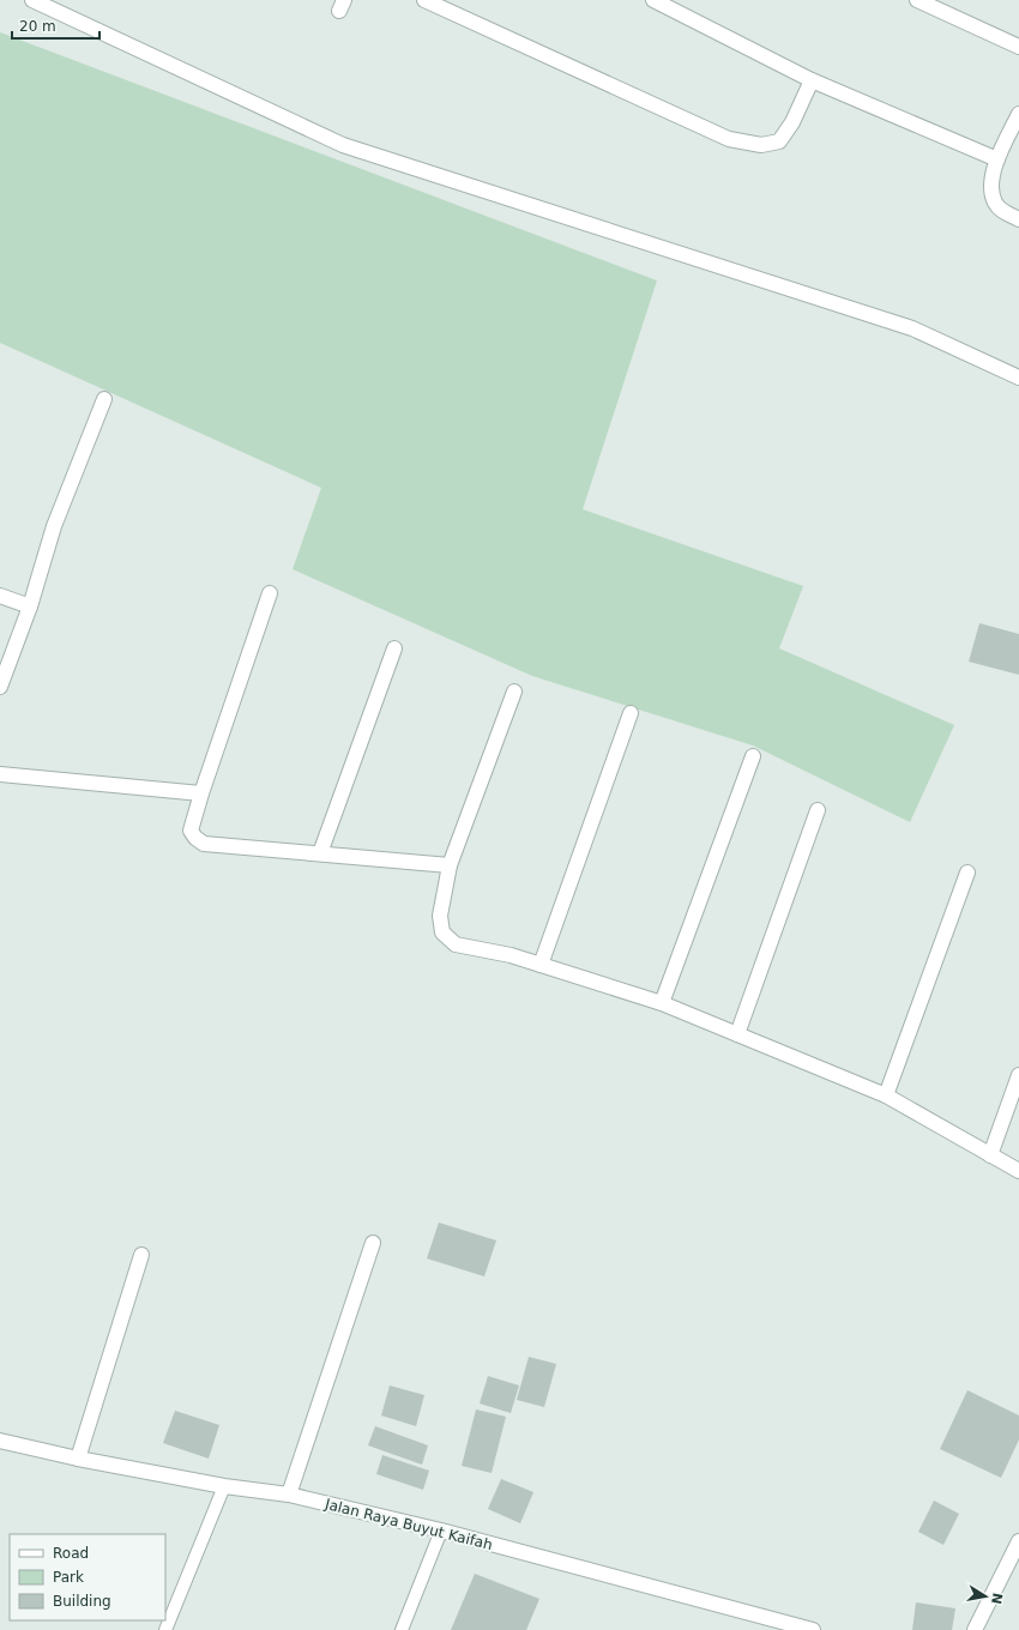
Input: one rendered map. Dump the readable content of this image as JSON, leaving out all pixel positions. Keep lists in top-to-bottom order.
{
  "streets": {
    "street": ["Jalan Raya Buyut Kaifah"]
  },
  "legend": ["Road", "Park", "Building"],
  "scale_bar": "20 m",
  "north": "right"
}
